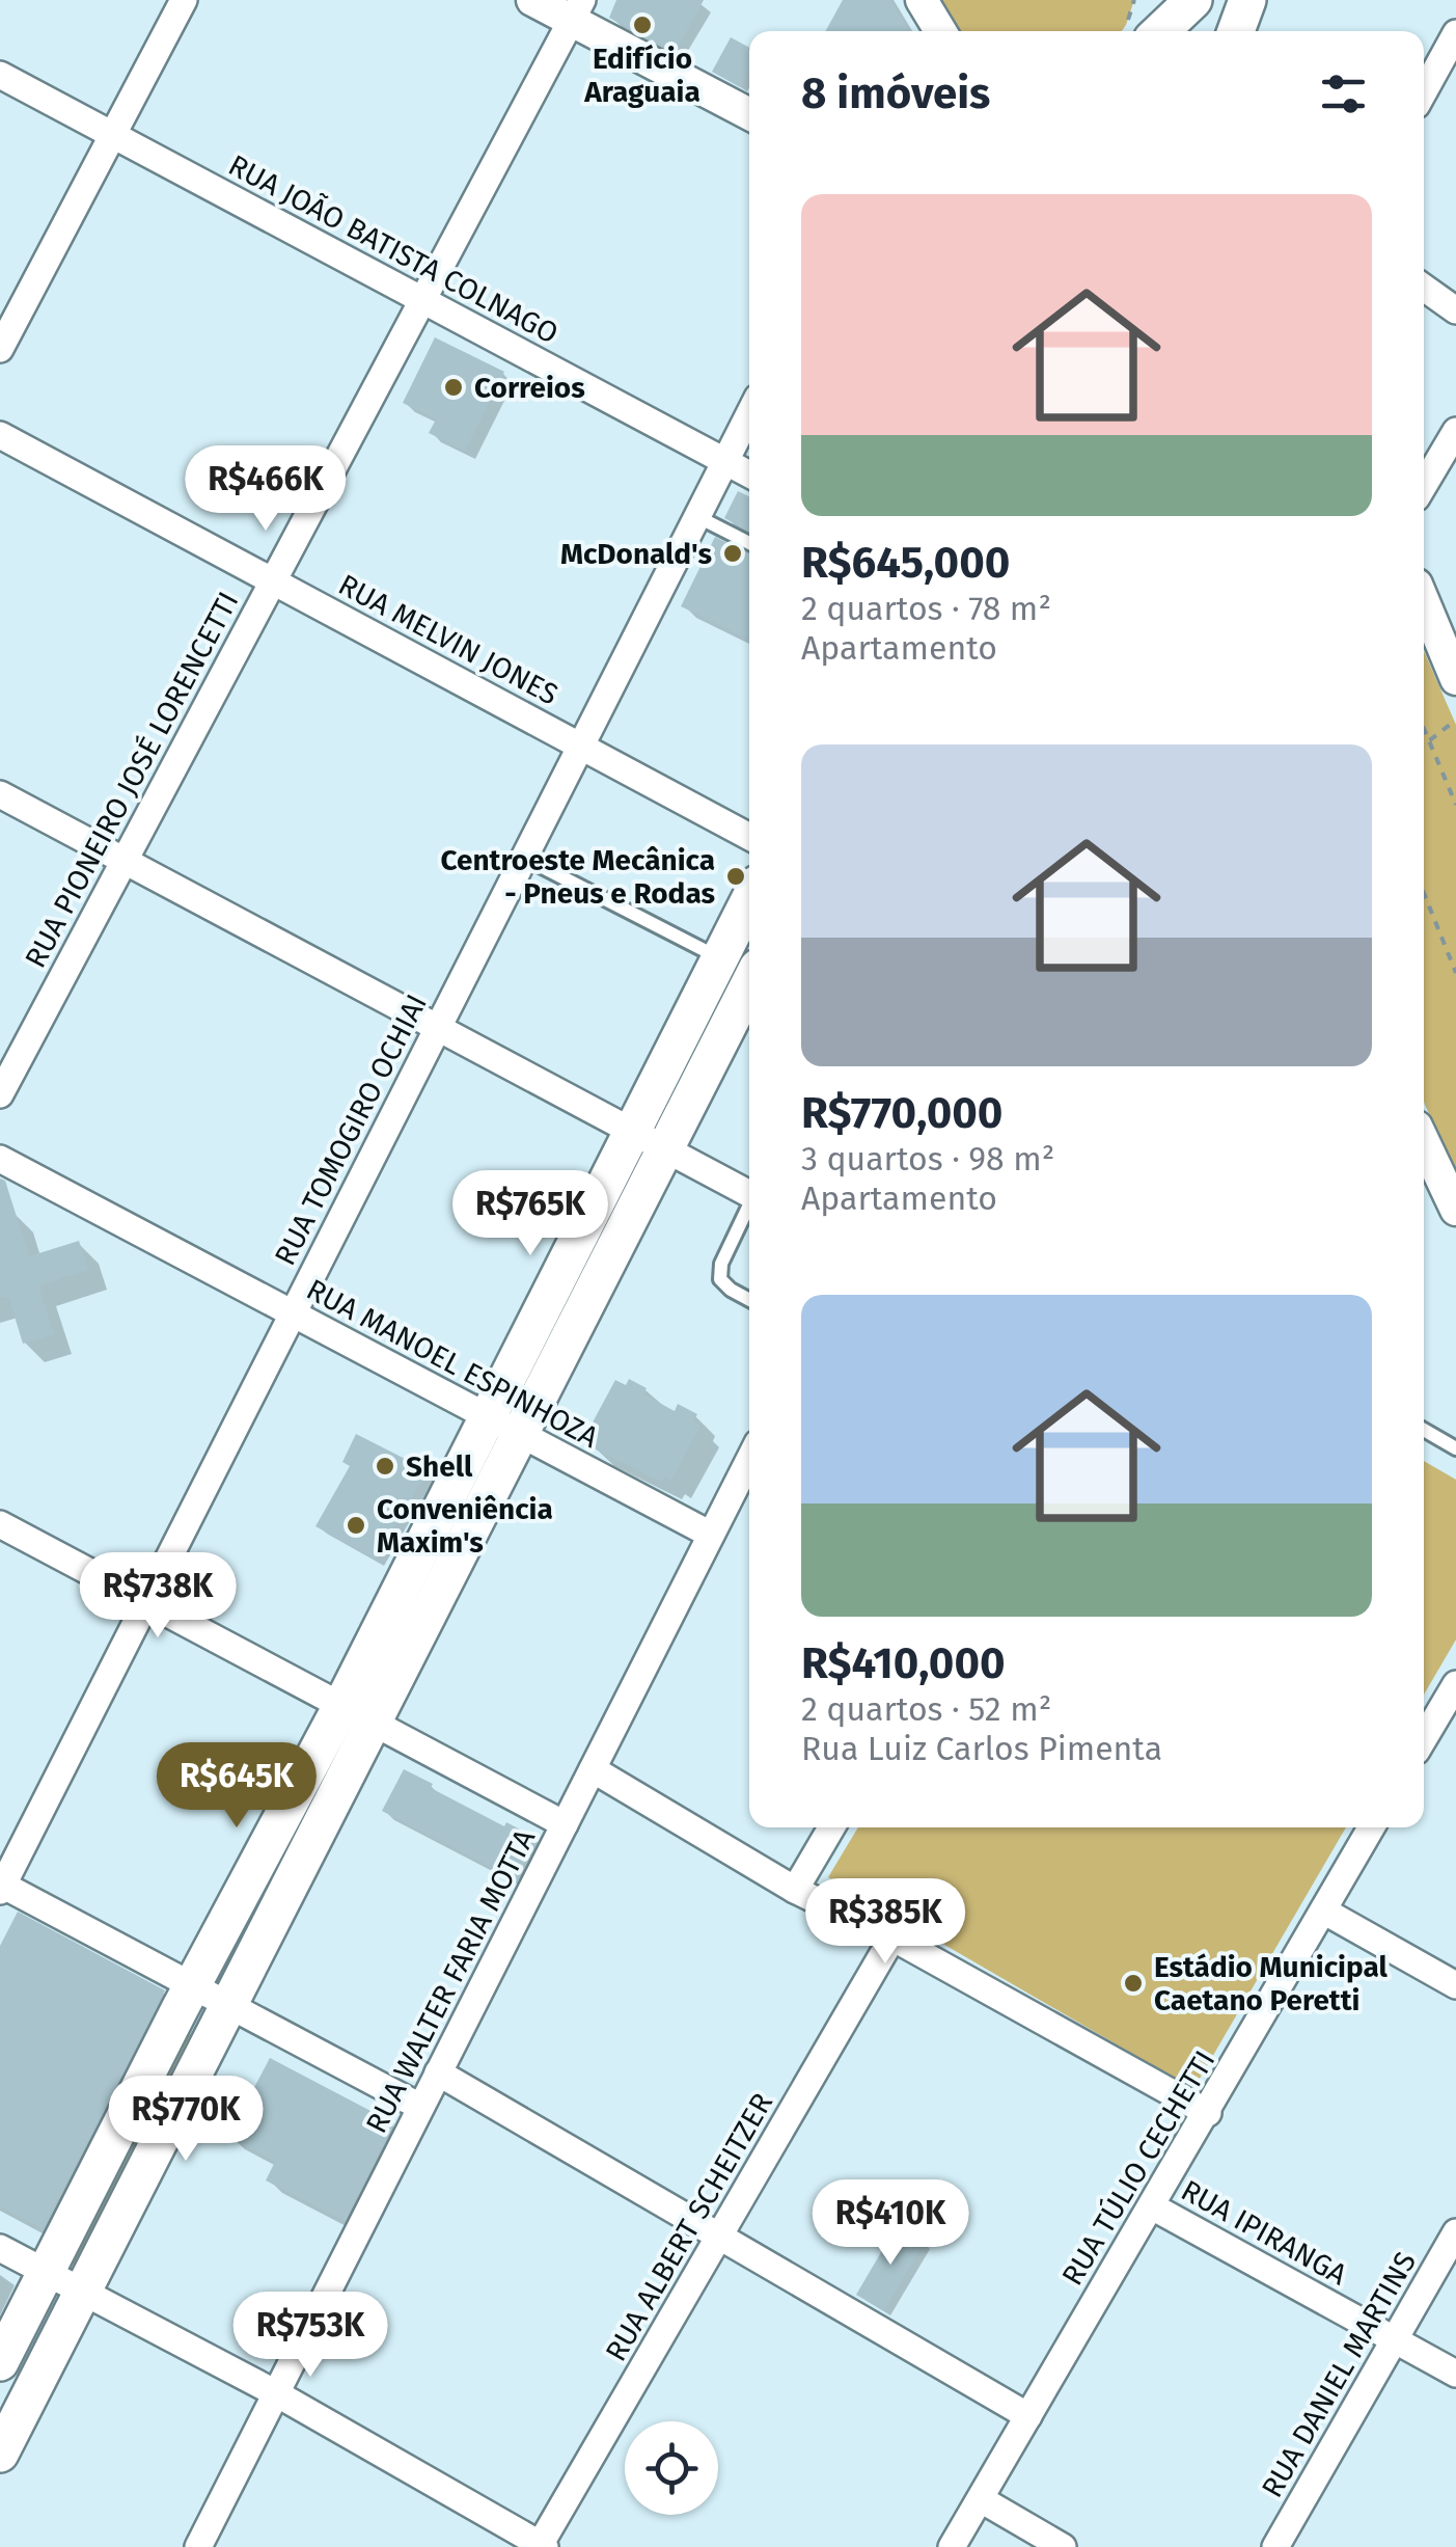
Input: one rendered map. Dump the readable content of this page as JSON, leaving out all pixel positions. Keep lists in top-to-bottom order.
{
  "streets": {
    "street": [
      "RUA JOÃO BATISTA COLNAGO",
      "RUA MELVIN JONES",
      "RUA PIONEIRO JOSÉ LORENCETTI",
      "RUA TOMOGIRO OCHIAI",
      "RUA MANOEL ESPINHOZA",
      "RUA WALTER FARIA MOTTA",
      "RUA TÚLIO CECHETTI",
      "RUA ALBERT SCHEITZER",
      "RUA IPIRANGA",
      "RUA DANIEL MARTINS"
    ]
  },
  "crossings": [
    ["RUA JOÃO BATISTA COLNAGO", "RUA PIONEIRO JOSÉ LORENCETTI"],
    ["RUA JOÃO BATISTA COLNAGO", "RUA TOMOGIRO OCHIAI"],
    ["RUA MELVIN JONES", "RUA PIONEIRO JOSÉ LORENCETTI"],
    ["RUA MELVIN JONES", "RUA TOMOGIRO OCHIAI"],
    ["RUA TOMOGIRO OCHIAI", "RUA MANOEL ESPINHOZA"],
    ["RUA MANOEL ESPINHOZA", "RUA WALTER FARIA MOTTA"],
    ["RUA TÚLIO CECHETTI", "RUA IPIRANGA"],
    ["RUA IPIRANGA", "RUA DANIEL MARTINS"]
  ],
  "places": [
    "Edifício Araguaia",
    "Correios",
    "McDonald's",
    "Centroeste Mecânica - Pneus e Rodas",
    "Shell",
    "Conveniência Maxim's",
    "Estádio Municipal Caetano Peretti"
  ],
  "page": {
    "heading": "8 imóveis",
    "list": [
      {
        "name": "R$645,000",
        "note": "2 quartos · 78 m² · Apartamento"
      },
      {
        "name": "R$770,000",
        "note": "3 quartos · 98 m² · Apartamento"
      },
      {
        "name": "R$410,000",
        "note": "2 quartos · 52 m² · Rua Luiz Carlos Pimenta"
      }
    ],
    "price": [
      "R$466K",
      "R$765K",
      "R$738K",
      "R$645K",
      "R$385K",
      "R$770K",
      "R$410K",
      "R$753K"
    ]
  }
}
